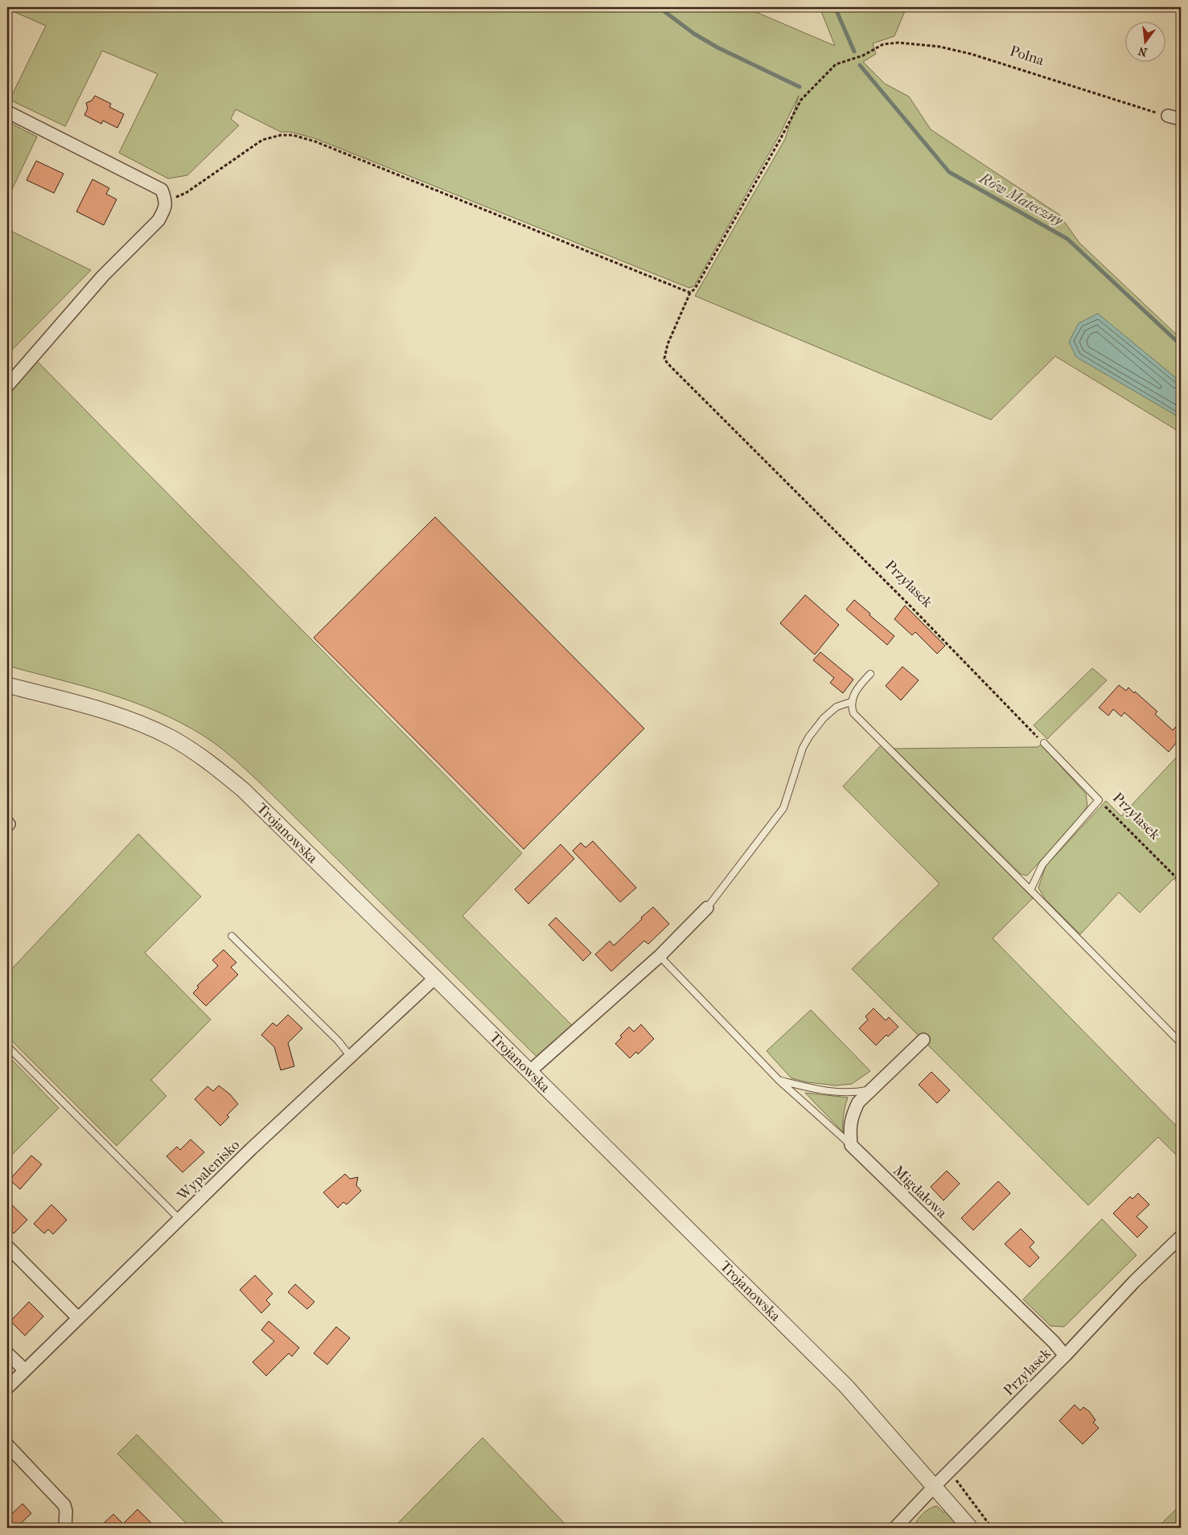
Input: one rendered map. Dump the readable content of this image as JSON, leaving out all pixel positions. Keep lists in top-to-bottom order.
{
  "streets": {
    "street": [
      "Przylasek",
      "Trojanowska",
      "Wypalenisko",
      "Migdałowa"
    ],
    "path": ["Polna"]
  },
  "crossings": [
    ["Polna", "Przylasek"],
    ["Przylasek", "Trojanowska"],
    ["Przylasek", "Migdałowa"],
    ["Trojanowska", "Wypalenisko"]
  ],
  "water": ["Rów Mateczny"],
  "north": "bottom"
}
